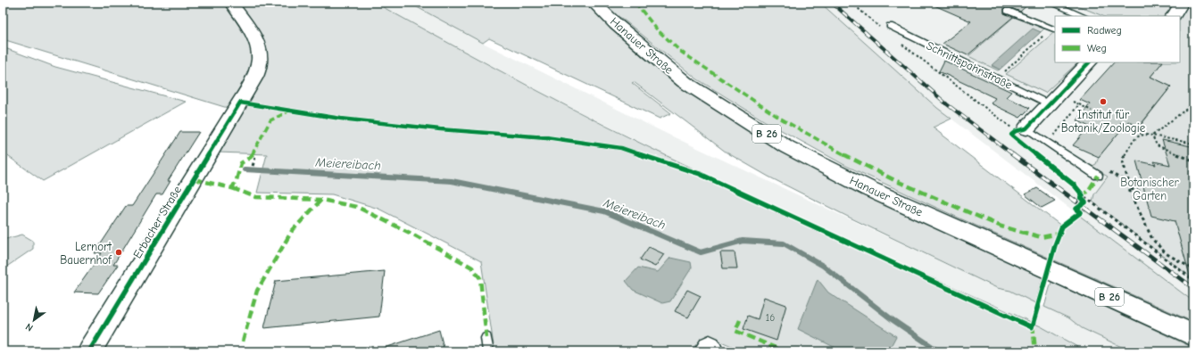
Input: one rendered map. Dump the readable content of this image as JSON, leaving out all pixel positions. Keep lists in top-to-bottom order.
{
  "streets": {
    "main road": ["Hanauer Straße", "B 26", "Erbacher Straße"],
    "lane": ["Schnittspahnstraße"]
  },
  "water": ["Meiereibach"],
  "parks": ["Botanischer Garten"],
  "places": ["Institut für Botanik/Zoologie", "Lernort Bauernhof"],
  "house_numbers": ["16"],
  "legend": ["Radweg", "Weg"],
  "north": "bottom left"
}
